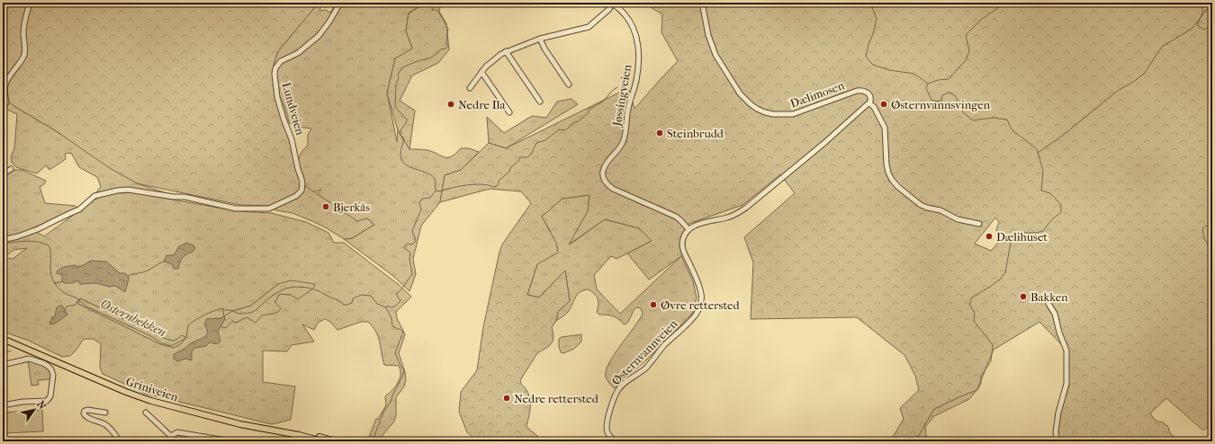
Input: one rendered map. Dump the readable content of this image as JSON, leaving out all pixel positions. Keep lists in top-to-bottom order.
{
  "streets": {
    "main road": ["Griniveien"],
    "street": [
      "Dælimosen",
      "Jøssingveien",
      "Lundveien",
      "Østernvannveien"
    ]
  },
  "crossings": [
    ["Jøssingveien", "Østernvannveien"]
  ],
  "water": ["Østernbekken"],
  "places": [
    "Nedre Ila",
    "Østernvannsvingen",
    "Steinbrudd",
    "Bjerkås",
    "Dælihuset",
    "Bakken",
    "Øvre rettersted",
    "Nedre rettersted"
  ],
  "north": "top right"
}
